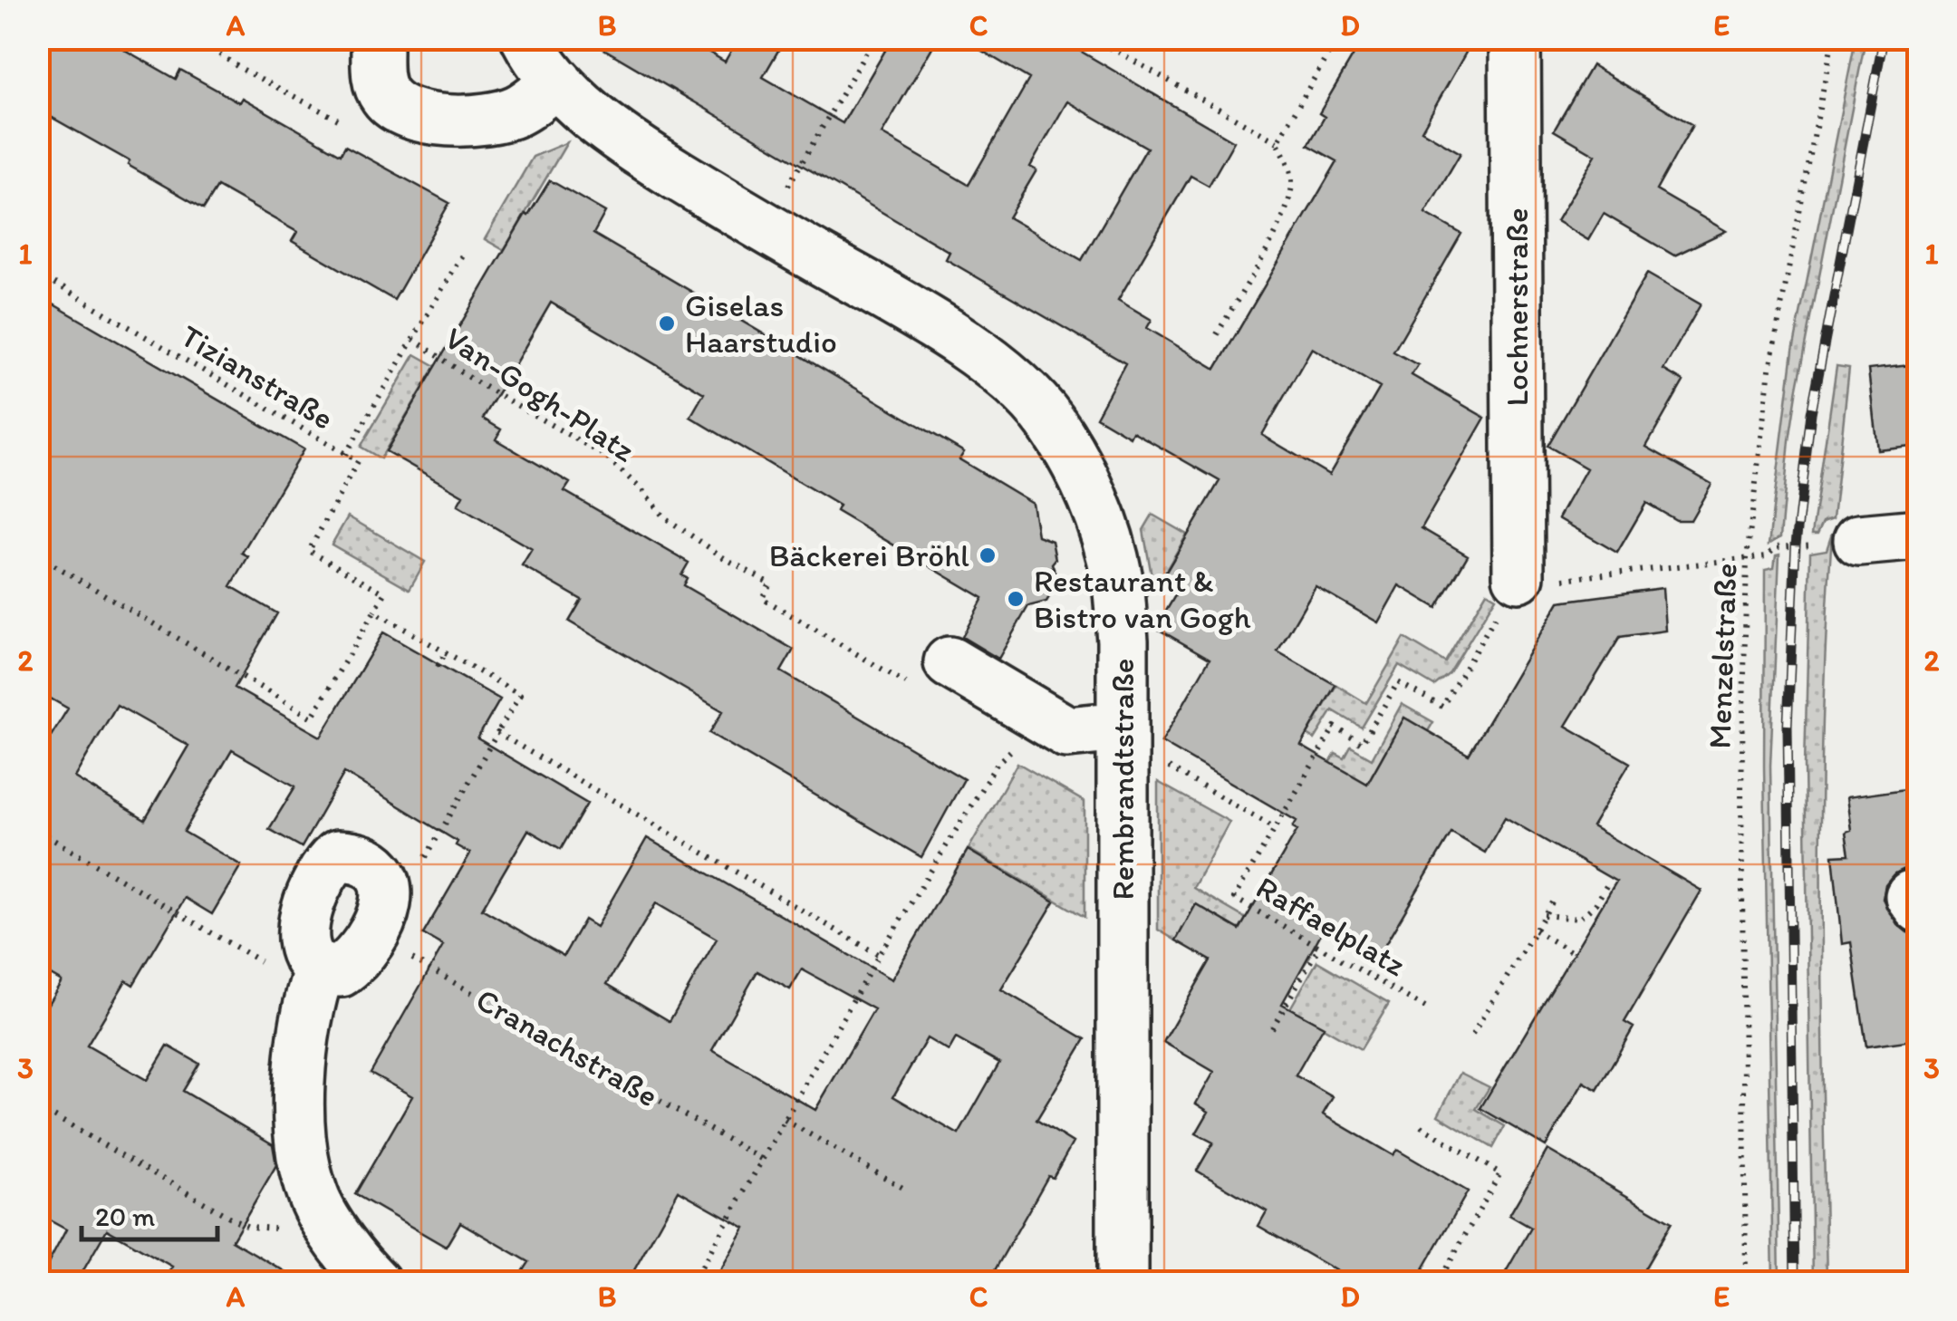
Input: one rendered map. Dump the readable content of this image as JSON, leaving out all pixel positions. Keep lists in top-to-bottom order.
{
  "streets": {
    "street": ["Lochnerstraße", "Rembrandtstraße"],
    "path": [
      "Tizianstraße",
      "Van-Gogh-Platz",
      "Menzelstraße",
      "Raffaelplatz",
      "Cranachstraße"
    ]
  },
  "crossings": [
    ["Lochnerstraße", "Raffaelplatz"],
    ["Tizianstraße", "Van-Gogh-Platz"],
    ["Rembrandtstraße", "Raffaelplatz"]
  ],
  "places": ["Giselas Haarstudio", "Bäckerei Bröhl", "Restaurant & Bistro van Gogh"],
  "scale_bar": "20 m",
  "grid": {
    "columns": [
      "A",
      "B",
      "C",
      "D",
      "E"
    ],
    "rows": ["1", "2", "3"]
  }
}
